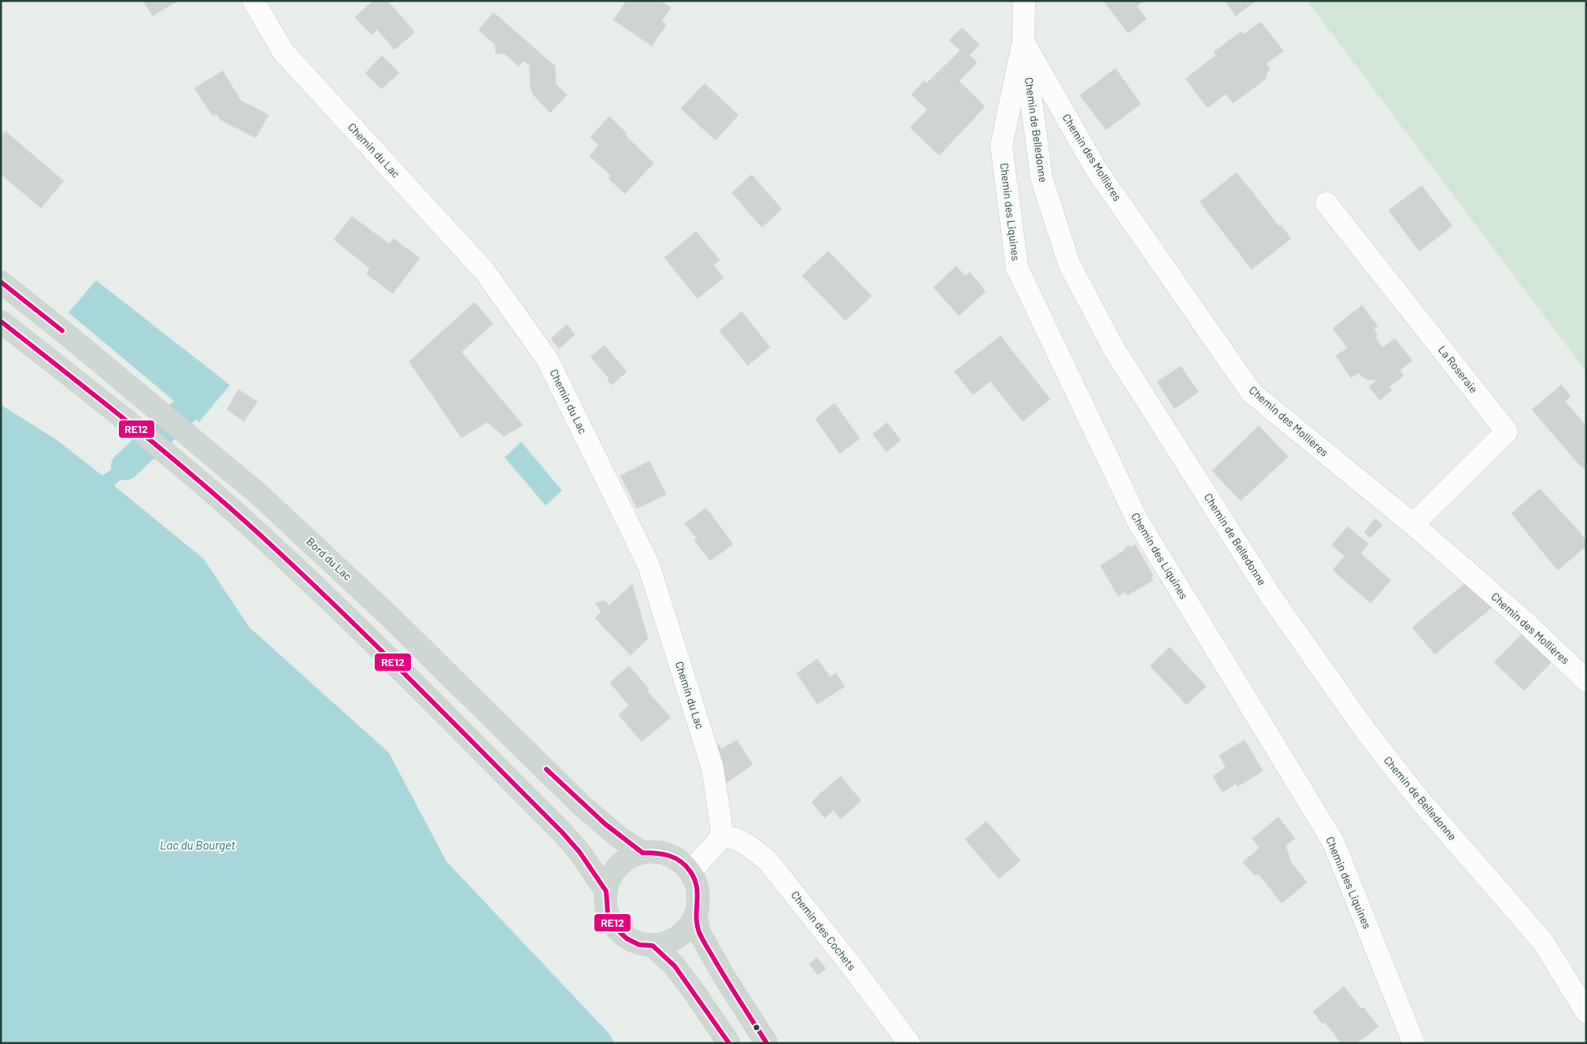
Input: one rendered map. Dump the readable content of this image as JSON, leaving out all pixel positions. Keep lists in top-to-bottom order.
{
  "streets": {
    "main road": ["Bord du Lac"],
    "street": [
      "Chemin de Belledonne",
      "Chemin du Lac",
      "Chemin des Mollières",
      "Chemin des Liquines",
      "La Roseraie",
      "Chemin des Cochets"
    ]
  },
  "crossings": [
    ["Chemin de Belledonne", "Chemin des Mollières"],
    ["Chemin de Belledonne", "Chemin des Liquines"],
    ["Chemin du Lac", "Chemin des Cochets"],
    ["Chemin des Mollières", "Chemin des Liquines"],
    ["Chemin des Mollières", "La Roseraie"]
  ],
  "water": ["Lac du Bourget"],
  "lines": ["transit line RE12"]
}
